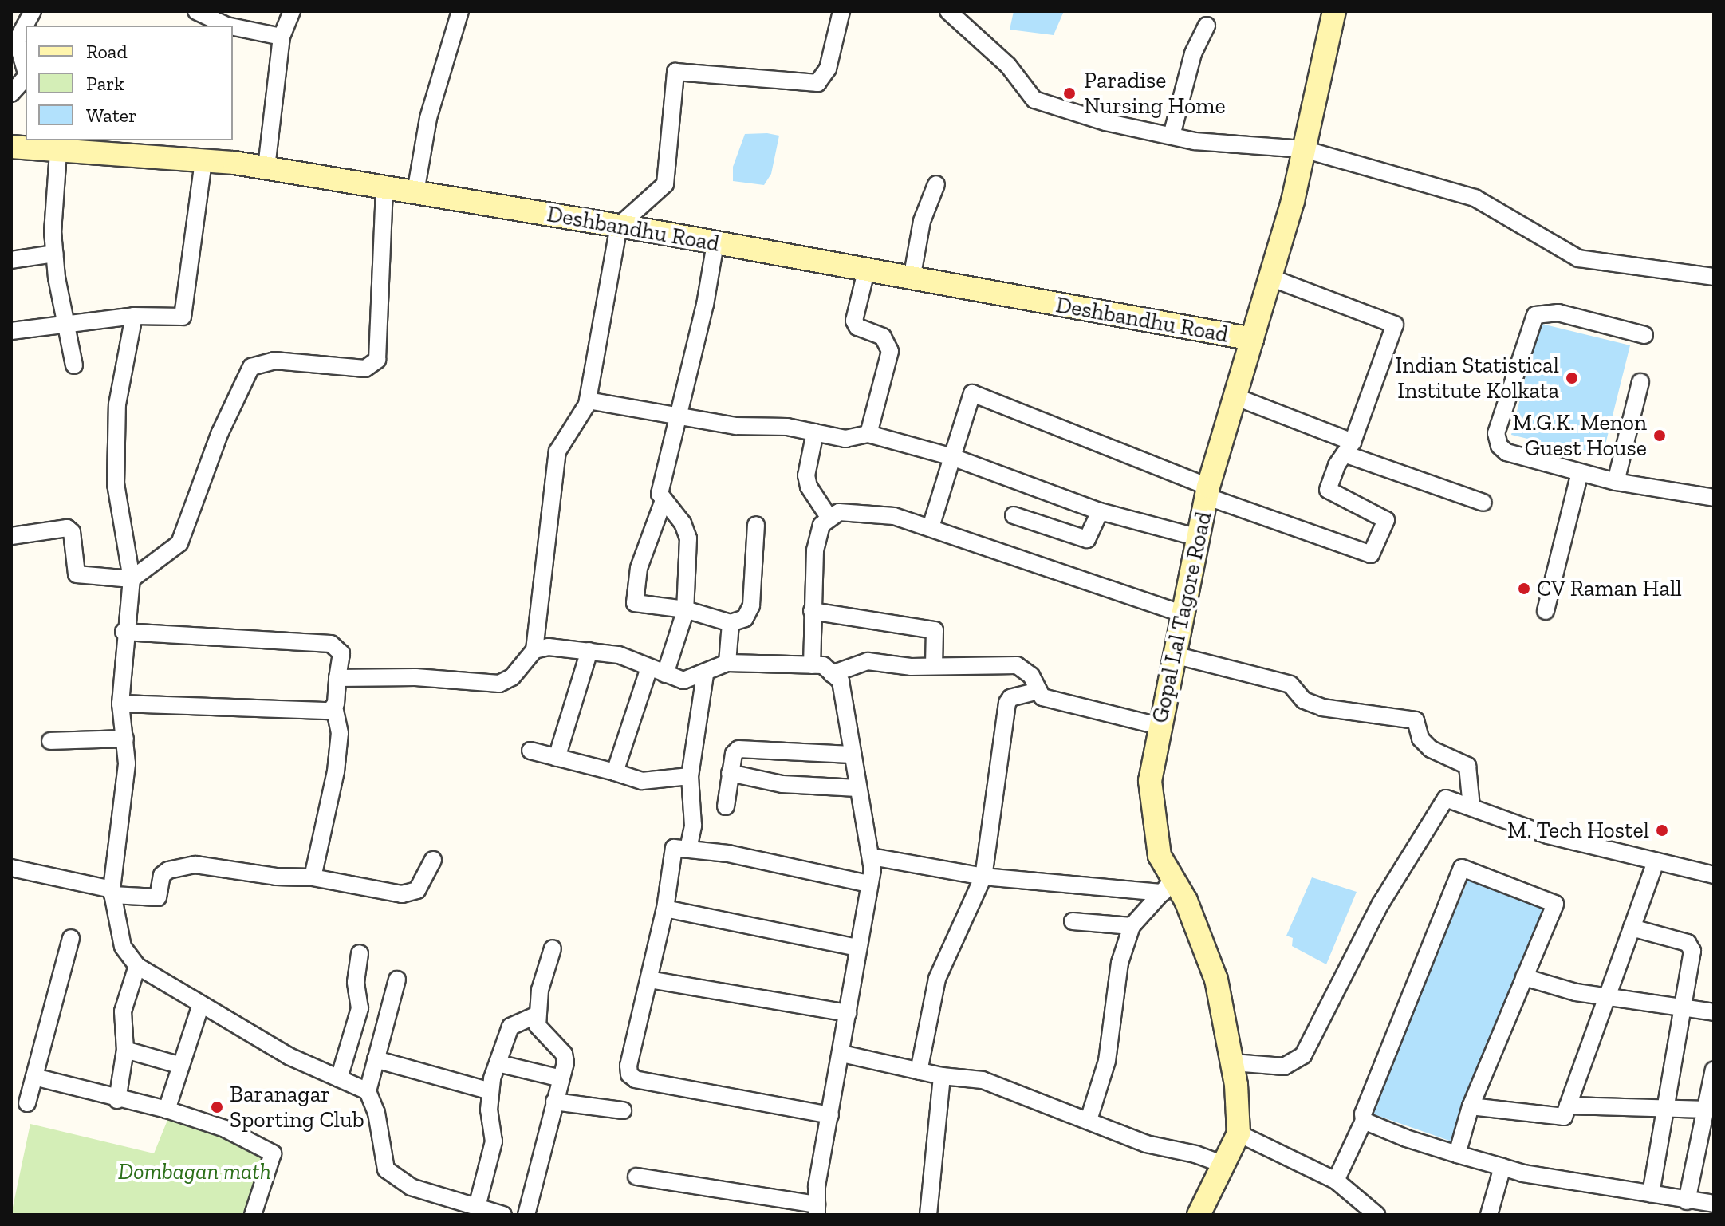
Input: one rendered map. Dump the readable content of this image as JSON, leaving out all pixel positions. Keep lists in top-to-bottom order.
{
  "streets": {
    "street": ["Deshbandhu Road", "Gopal Lal Tagore Road"]
  },
  "crossings": [
    ["Deshbandhu Road", "Gopal Lal Tagore Road"]
  ],
  "parks": ["Dombagan math"],
  "places": [
    "Paradise Nursing Home",
    "Indian Statistical Institute Kolkata",
    "M.G.K. Menon Guest House",
    "CV Raman Hall",
    "M. Tech Hostel",
    "Baranagar Sporting Club"
  ],
  "legend": ["Road", "Park", "Water"]
}
